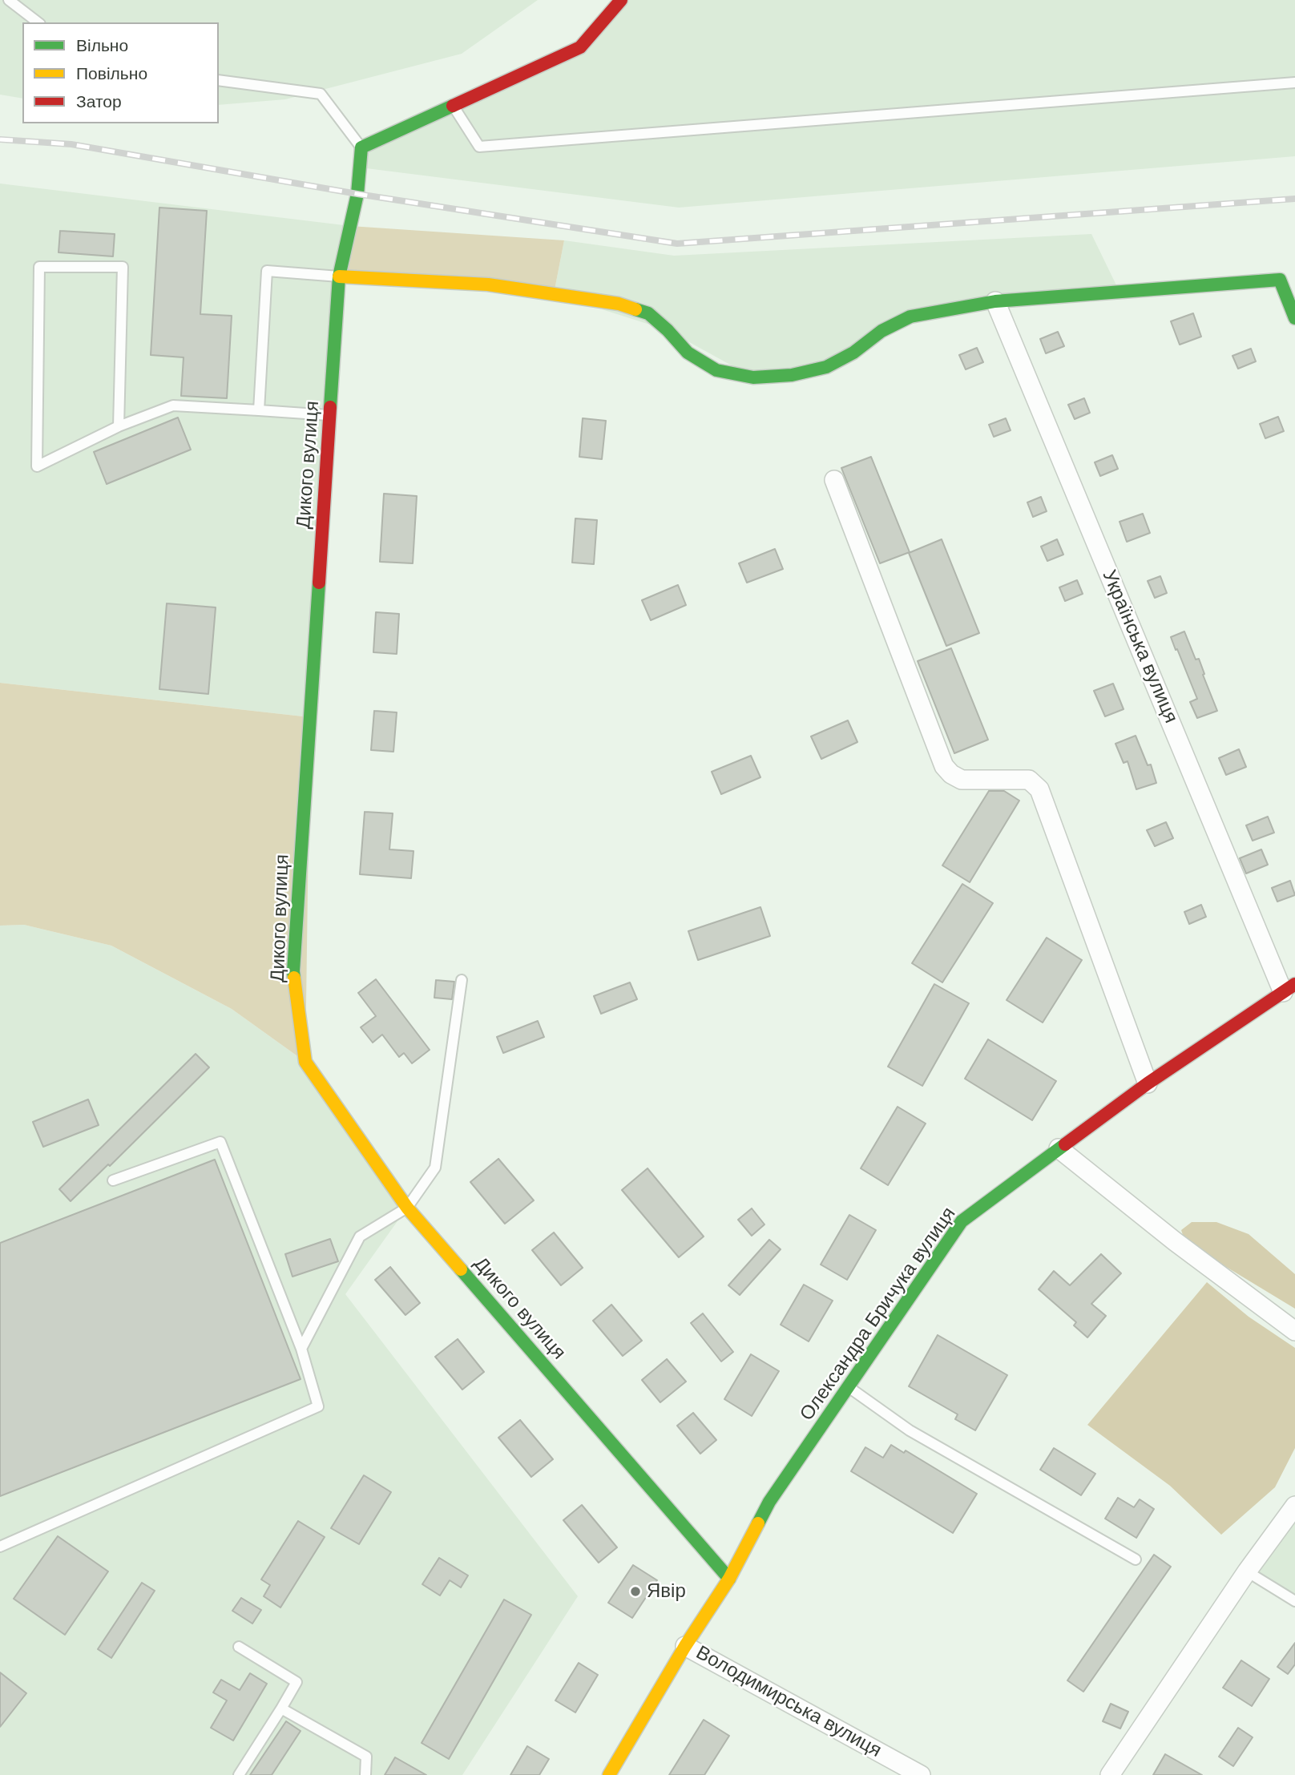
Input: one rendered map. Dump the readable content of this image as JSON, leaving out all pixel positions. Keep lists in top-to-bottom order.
{
  "streets": {
    "street": [
      "Дикого вулиця",
      "Українська вулиця",
      "Олександра Бричука вулиця",
      "Володимирська вулиця"
    ]
  },
  "crossings": [
    ["Дикого вулиця", "Олександра Бричука вулиця"],
    ["Українська вулиця", "Олександра Бричука вулиця"],
    ["Олександра Бричука вулиця", "Володимирська вулиця"]
  ],
  "places": ["Явiр"],
  "legend": ["Вільно", "Повільно", "Затор"]
}
